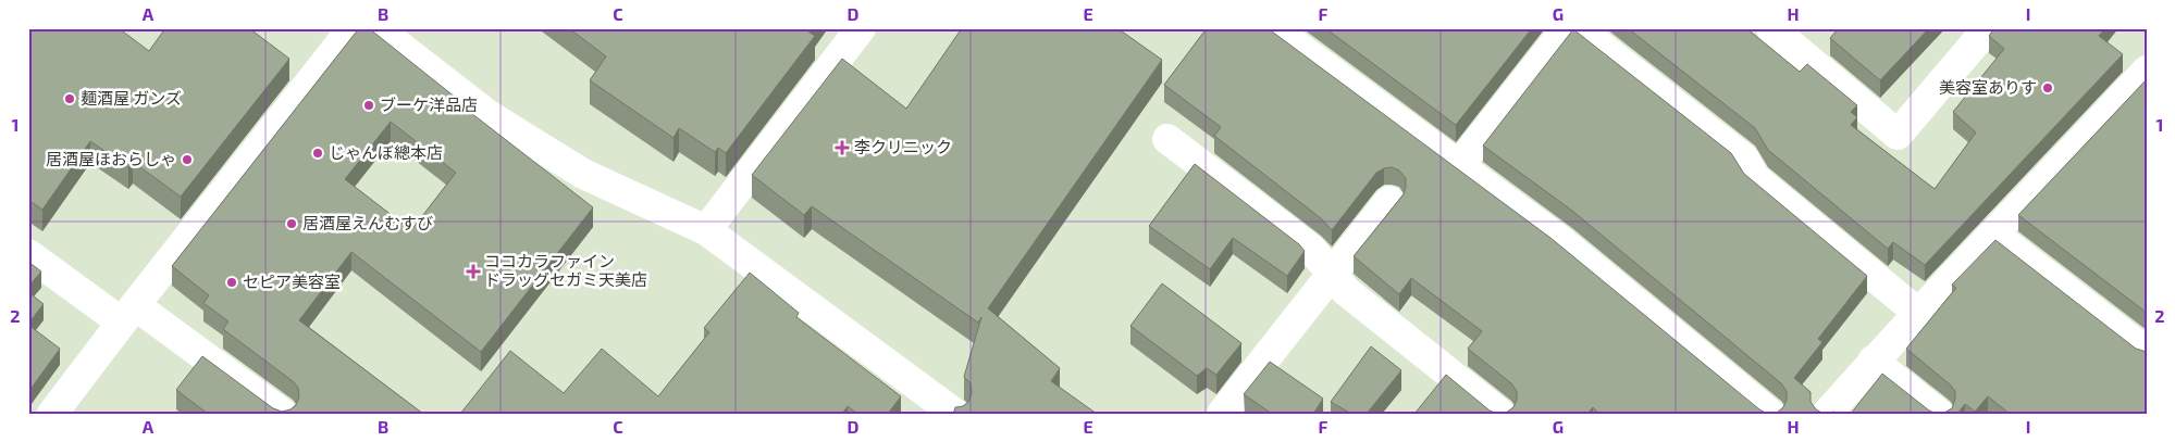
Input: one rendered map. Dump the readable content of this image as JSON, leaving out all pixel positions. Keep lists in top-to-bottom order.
{
  "places": {
    "other": [
      "美容室ありす",
      "麺酒屋 ガンズ",
      "ブーケ洋品店",
      "じゃんぼ總本店",
      "居酒屋ほおらしゃ",
      "居酒屋えんむすび",
      "セピア美容室"
    ],
    "health": ["李クリニック", "ココカラファイン ドラッグセガミ天美店"]
  },
  "grid": {
    "columns": [
      "A",
      "B",
      "C",
      "D",
      "E",
      "F",
      "G",
      "H",
      "I"
    ],
    "rows": ["1", "2"]
  }
}
